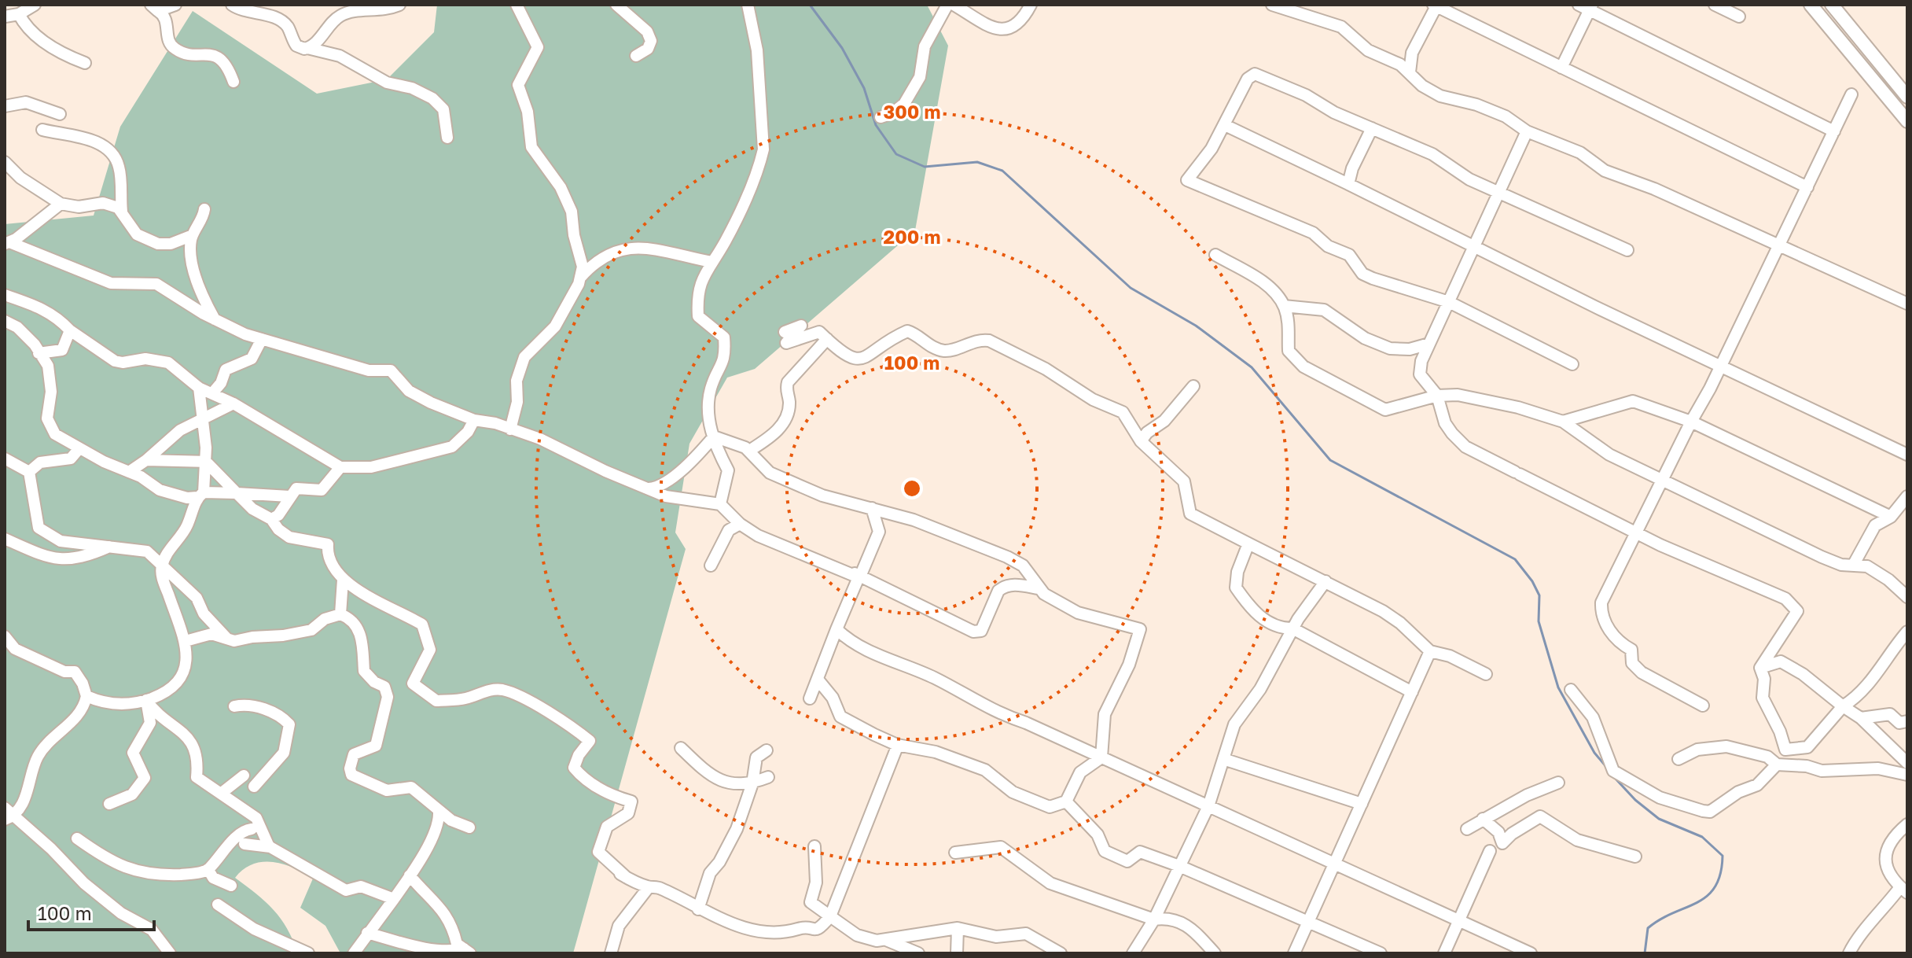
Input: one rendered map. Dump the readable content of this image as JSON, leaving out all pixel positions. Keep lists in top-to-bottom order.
{
  "scale_bar": "100 m",
  "rings": ["300 m", "200 m", "100 m"]
}
